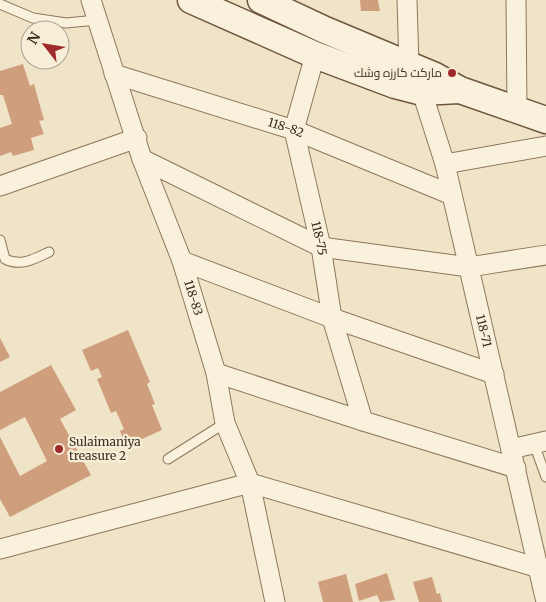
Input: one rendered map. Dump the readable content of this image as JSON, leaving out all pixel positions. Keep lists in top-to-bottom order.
{
  "streets": {
    "street": [
      "118-82",
      "118-75",
      "118-83",
      "118-71"
    ]
  },
  "crossings": [
    ["118-82", "118-75"],
    ["118-82", "118-83"],
    ["118-82", "118-71"]
  ],
  "places": ["ماركت كارزه وشك", "Sulaimaniya treasure 2"],
  "north": "top left"
}
